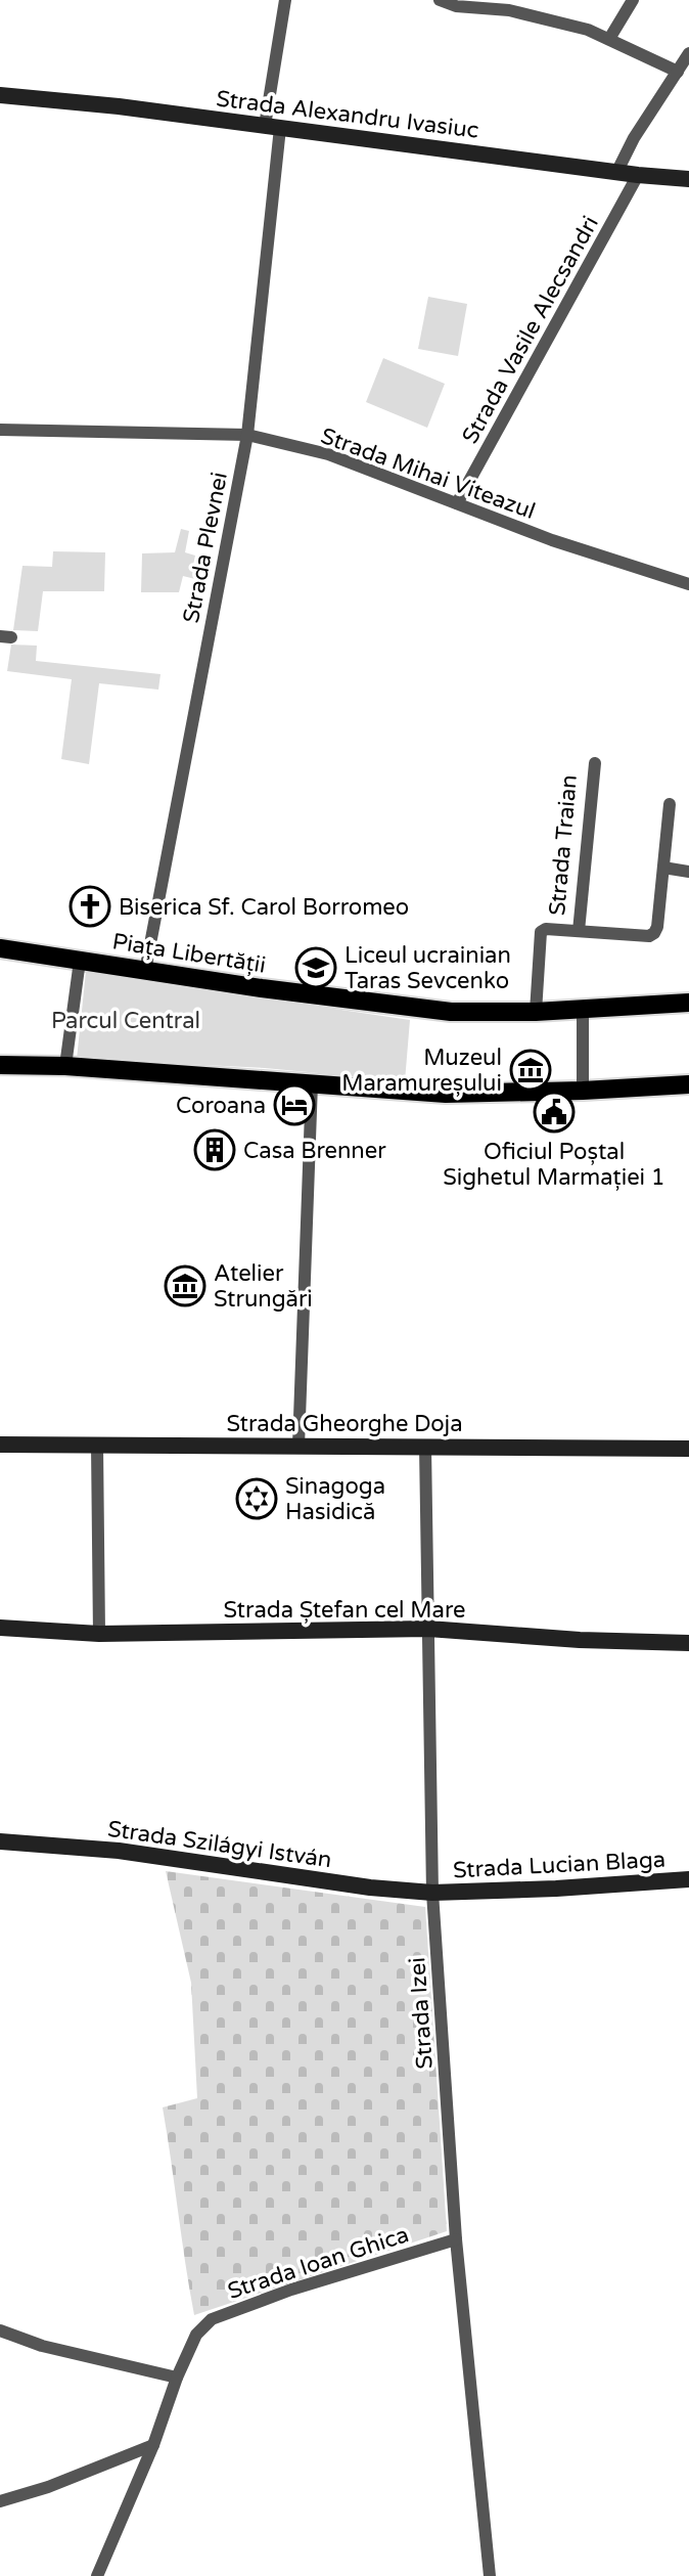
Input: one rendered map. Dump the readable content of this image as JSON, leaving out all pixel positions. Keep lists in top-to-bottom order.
{
  "streets": {
    "main road": [
      "Strada Alexandru Ivasiuc",
      "Piața Libertății",
      "Strada Gheorghe Doja",
      "Strada Ștefan cel Mare",
      "Strada Szilágyi István",
      "Strada Lucian Blaga"
    ],
    "street": [
      "Strada Vasile Alecsandri",
      "Strada Mihai Viteazul",
      "Strada Plevnei",
      "Strada Traian",
      "Strada Izei",
      "Strada Ioan Ghica"
    ]
  },
  "crossings": [
    ["Strada Alexandru Ivasiuc", "Strada Vasile Alecsandri"],
    ["Strada Alexandru Ivasiuc", "Strada Plevnei"],
    ["Strada Vasile Alecsandri", "Strada Mihai Viteazul"],
    ["Strada Mihai Viteazul", "Strada Plevnei"],
    ["Strada Plevnei", "Piața Libertății"],
    ["Strada Traian", "Piața Libertății"],
    ["Strada Gheorghe Doja", "Strada Izei"],
    ["Strada Ștefan cel Mare", "Strada Izei"],
    ["Strada Szilágyi István", "Strada Lucian Blaga"],
    ["Strada Szilágyi István", "Strada Izei"],
    ["Strada Lucian Blaga", "Strada Izei"],
    ["Strada Izei", "Strada Ioan Ghica"]
  ],
  "parks": ["Parcul Central"],
  "places": {
    "church": ["Biserica Sf. Carol Borromeo"],
    "school or university": ["Liceul ucrainian Taras Sevcenko"],
    "museum": ["Muzeul Maramureșului", "Atelier Strungări"],
    "hotel": ["Coroana"],
    "public building": ["Oficiul Poștal Sighetul Marmației 1"],
    "building": ["Casa Brenner"],
    "synagogue": ["Sinagoga Hasidică"]
  }
}
